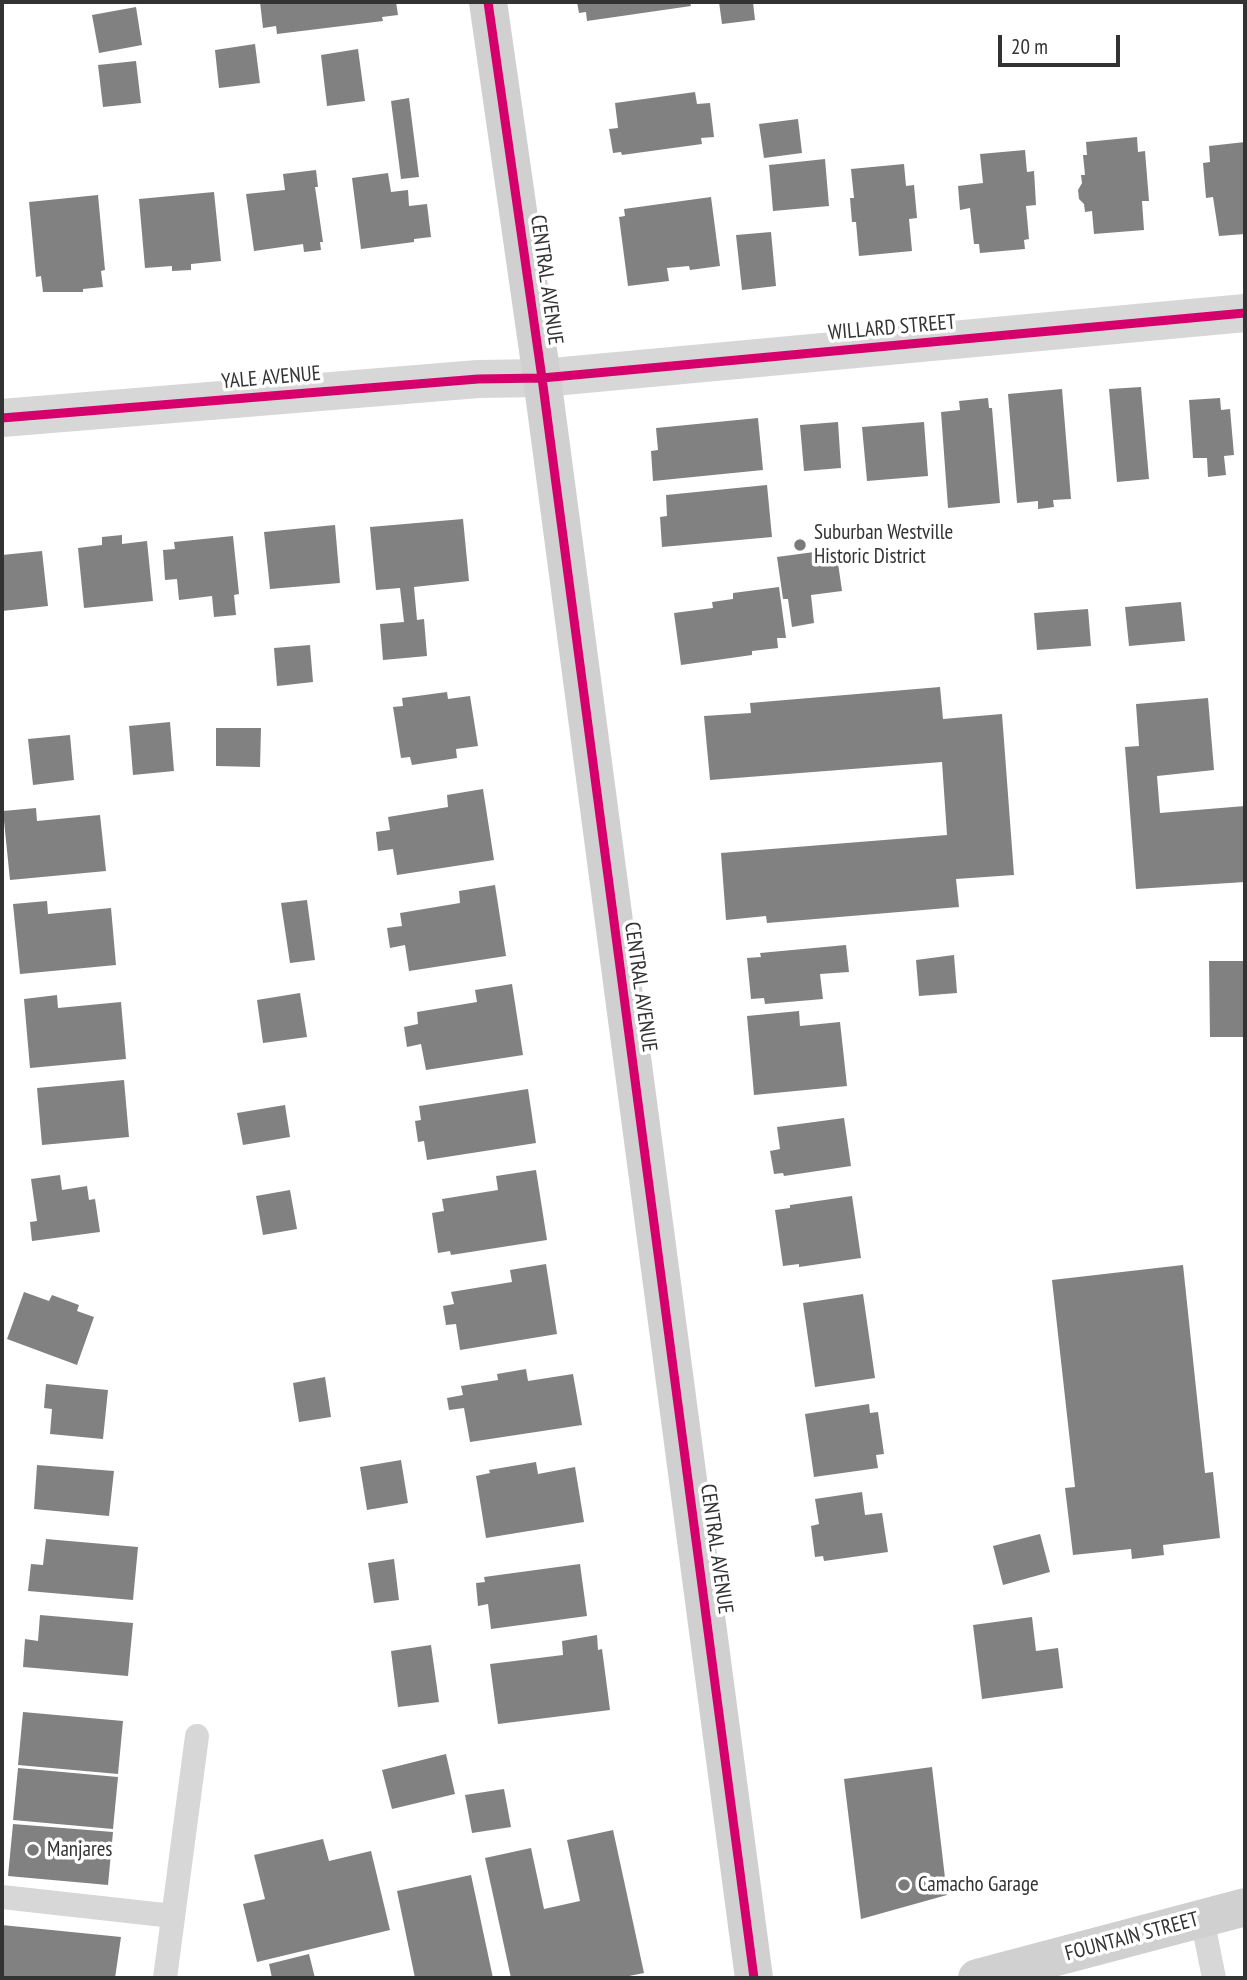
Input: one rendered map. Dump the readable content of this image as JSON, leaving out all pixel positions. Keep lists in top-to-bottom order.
{
  "streets": {
    "street": [
      "CENTRAL AVENUE",
      "WILLARD STREET",
      "YALE AVENUE",
      "FOUNTAIN STREET"
    ]
  },
  "crossings": [
    ["CENTRAL AVENUE", "WILLARD STREET"],
    ["CENTRAL AVENUE", "YALE AVENUE"],
    ["WILLARD STREET", "YALE AVENUE"]
  ],
  "places": ["Suburban Westville Historic District", "Manjares", "Camacho Garage"],
  "scale_bar": "20 m"
}
